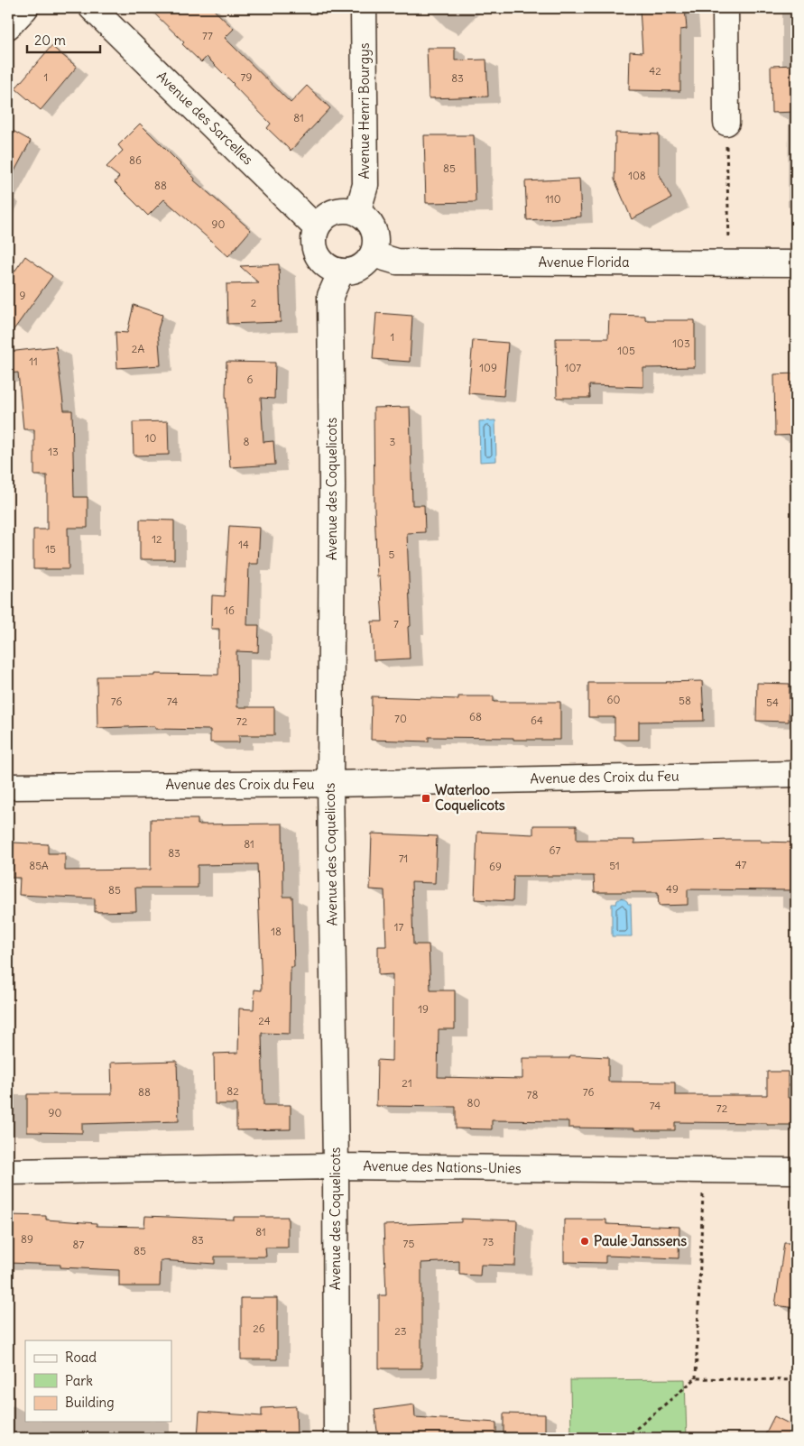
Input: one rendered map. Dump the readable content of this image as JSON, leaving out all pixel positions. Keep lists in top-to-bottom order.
{
  "streets": {
    "street": [
      "Avenue Henri Bourgys",
      "Avenue des Sarcelles",
      "Avenue Florida",
      "Avenue des Coquelicots",
      "Avenue des Croix du Feu",
      "Avenue des Nations-Unies"
    ]
  },
  "crossings": [
    ["Avenue Henri Bourgys", "Avenue des Sarcelles"],
    ["Avenue Henri Bourgys", "Avenue Florida"],
    ["Avenue Henri Bourgys", "Avenue des Coquelicots"],
    ["Avenue des Sarcelles", "Avenue Florida"],
    ["Avenue des Sarcelles", "Avenue des Coquelicots"],
    ["Avenue Florida", "Avenue des Coquelicots"],
    ["Avenue des Coquelicots", "Avenue des Croix du Feu"],
    ["Avenue des Coquelicots", "Avenue des Nations-Unies"]
  ],
  "places": {
    "transit": ["Waterloo Coquelicots"],
    "other": ["Paule Janssens"]
  },
  "house_numbers": [
    "77",
    "42",
    "1",
    "79",
    "83",
    "81",
    "86",
    "85",
    "108",
    "88",
    "110",
    "90",
    "9",
    "2",
    "1",
    "103",
    "2A",
    "105",
    "11",
    "109",
    "107",
    "6",
    "10",
    "8",
    "3",
    "13",
    "12",
    "14",
    "15",
    "5",
    "16",
    "7",
    "60",
    "58",
    "76",
    "74",
    "54",
    "68",
    "70",
    "64",
    "72",
    "81",
    "67",
    "83",
    "71",
    "47",
    "85A",
    "51",
    "69",
    "49",
    "85",
    "17",
    "18",
    "19",
    "24",
    "21",
    "82",
    "88",
    "76",
    "78",
    "80",
    "74",
    "72",
    "90",
    "81",
    "89",
    "83",
    "73",
    "75",
    "87",
    "85",
    "26",
    "23"
  ],
  "legend": ["Road", "Park", "Building"],
  "scale_bar": "20 m"
}
